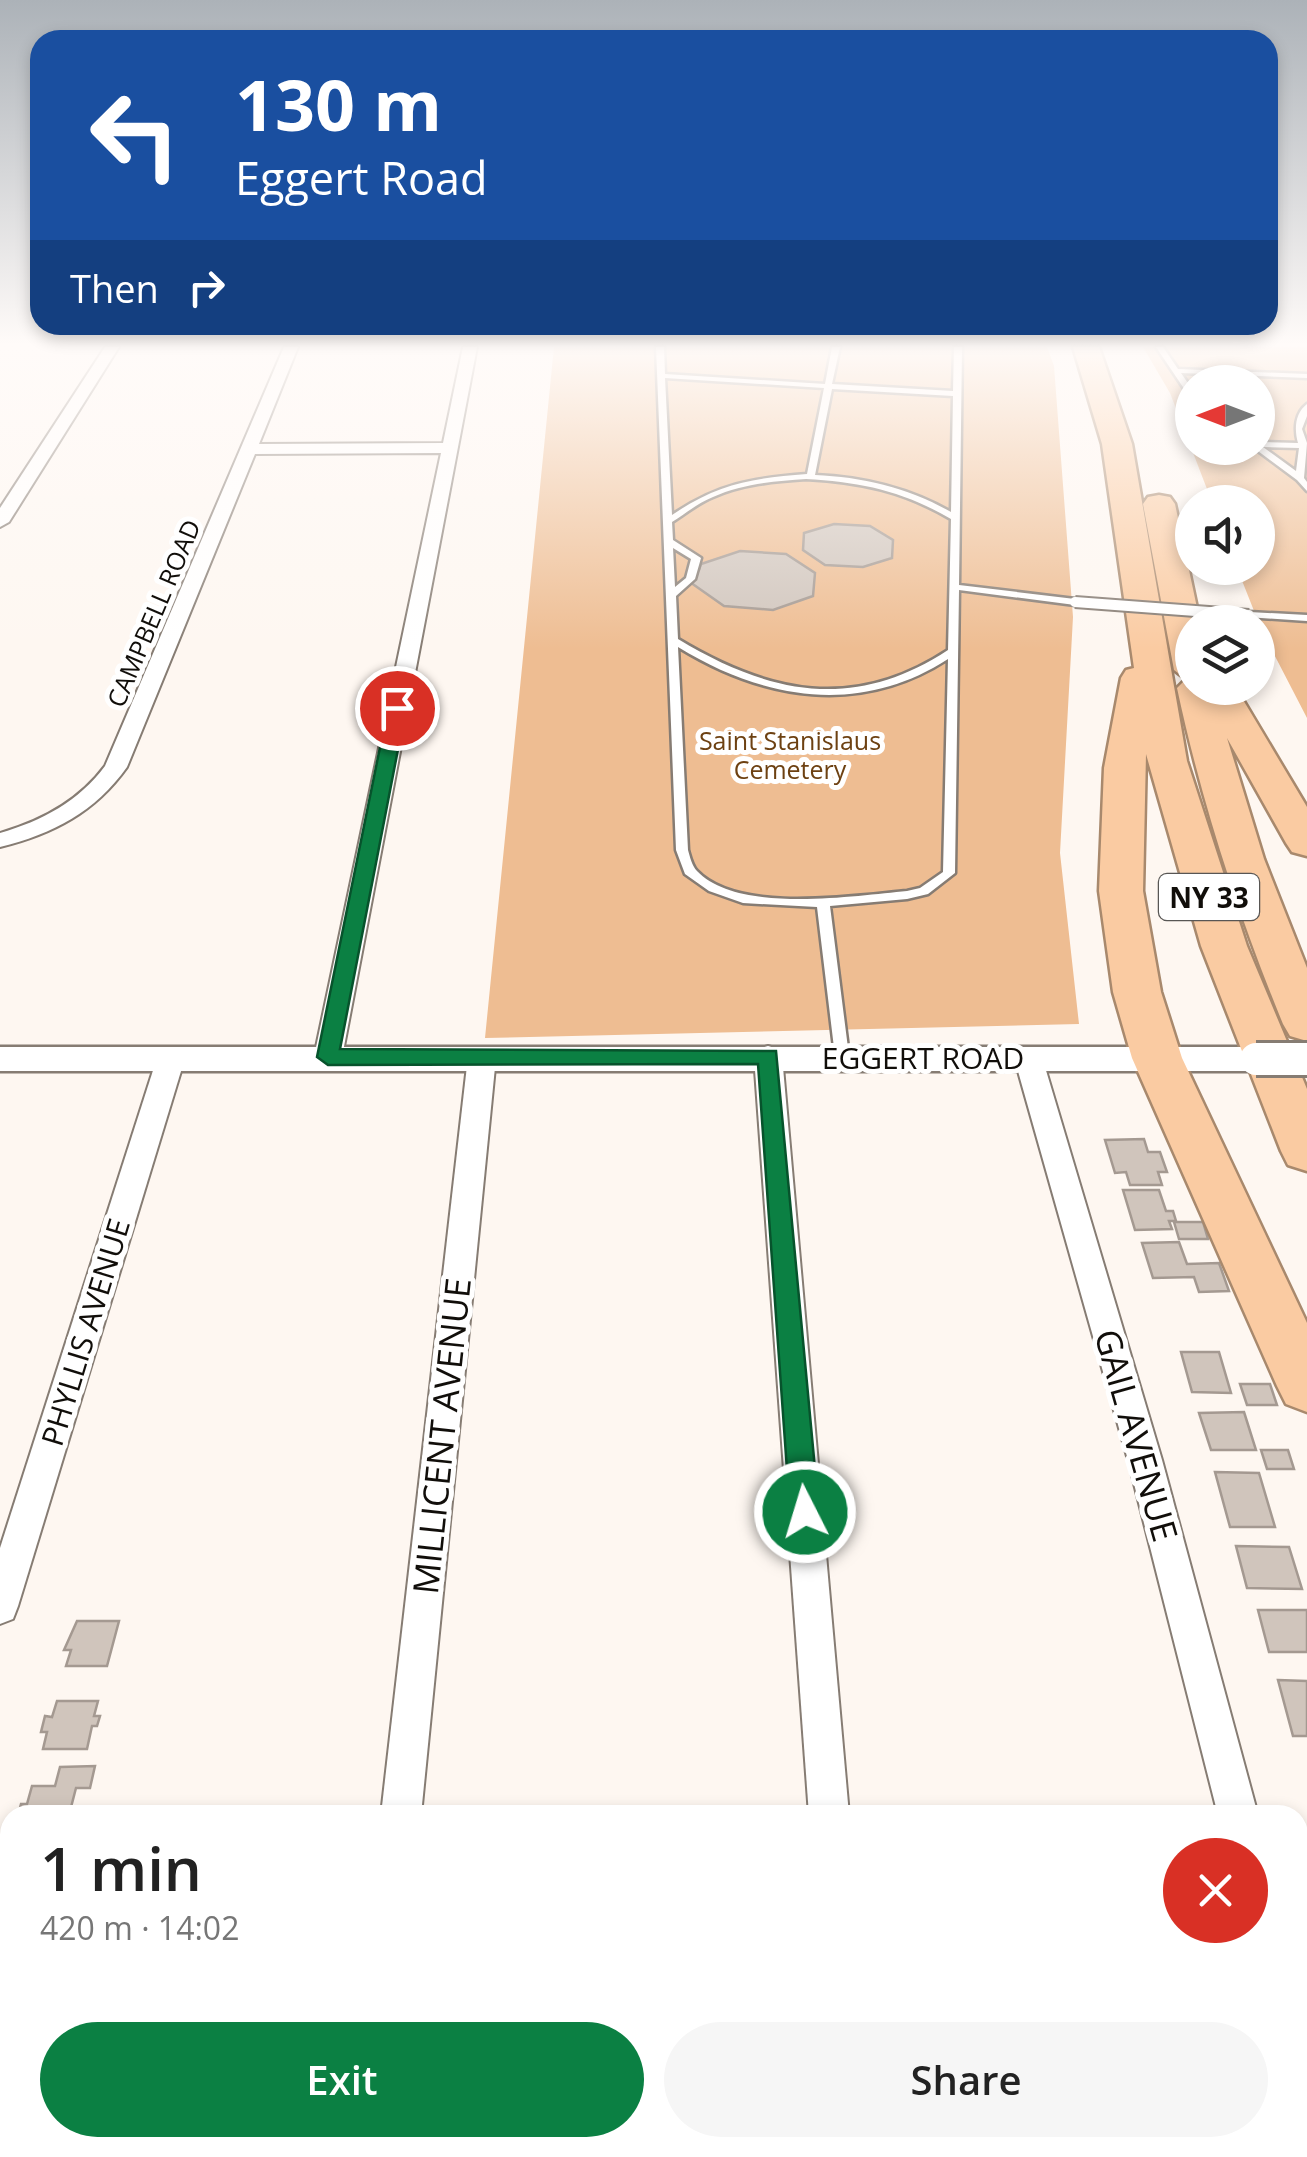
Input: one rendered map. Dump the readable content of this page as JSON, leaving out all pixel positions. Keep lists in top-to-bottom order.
{
  "streets": {
    "highway": ["NY 33"],
    "street": [
      "CAMPBELL ROAD",
      "EGGERT ROAD",
      "PHYLLIS AVENUE",
      "GAIL AVENUE",
      "MILLICENT AVENUE"
    ]
  },
  "crossings": [
    ["EGGERT ROAD", "PHYLLIS AVENUE"],
    ["EGGERT ROAD", "GAIL AVENUE"],
    ["EGGERT ROAD", "MILLICENT AVENUE"]
  ],
  "parks": ["Saint Stanislaus Cemetery"],
  "north": "left",
  "page": {
    "turn": ["130 m", "Eggert Road"],
    "then": "Then",
    "heading": ["1 min", "420 m · 14:02"],
    "buttons": ["Exit", "Share"]
  }
}
